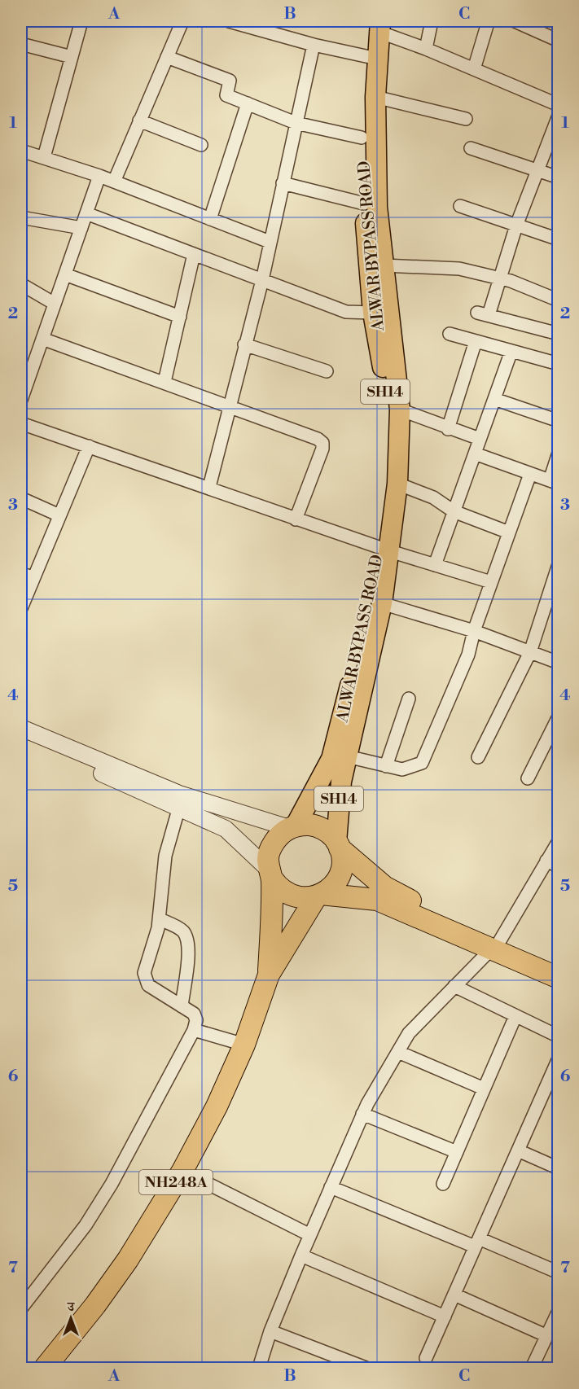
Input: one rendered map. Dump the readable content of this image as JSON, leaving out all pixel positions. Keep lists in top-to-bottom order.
{
  "streets": {
    "highway": ["NH248A"],
    "main road": ["ALWAR BYPASS ROAD", "SH14"]
  },
  "crossings": [
    ["ALWAR BYPASS ROAD", "SH14"],
    ["SH14", "NH248A"]
  ],
  "north": "top",
  "grid": {
    "columns": ["A", "B", "C"],
    "rows": [
      "1",
      "2",
      "3",
      "4",
      "5",
      "6",
      "7"
    ]
  }
}
